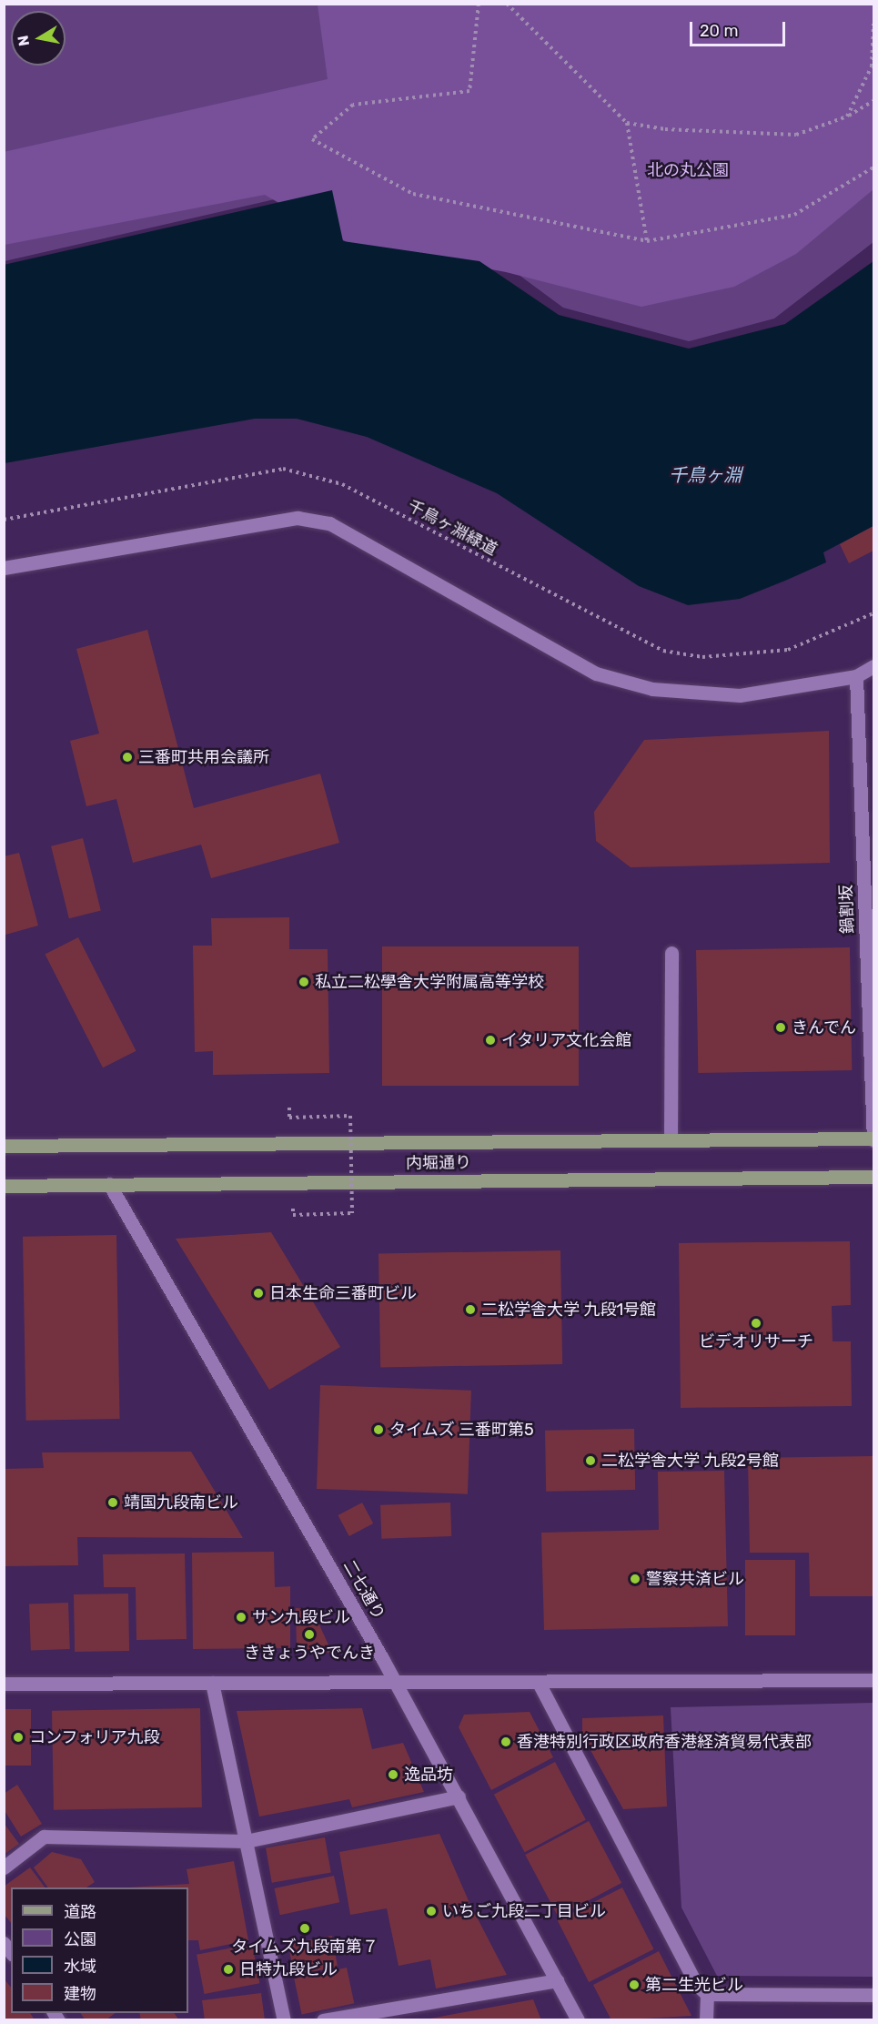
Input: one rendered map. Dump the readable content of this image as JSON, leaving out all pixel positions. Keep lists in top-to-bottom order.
{
  "streets": {
    "main road": ["内堀通り"],
    "street": ["鍋割坂", "二七通り"],
    "path": ["千鳥ヶ淵緑道"]
  },
  "crossings": [
    ["鍋割坂", "内堀通り"],
    ["内堀通り", "二七通り"]
  ],
  "water": ["千鳥ヶ淵"],
  "parks": ["北の丸公園"],
  "places": [
    "三番町共用会議所",
    "私立二松學舎大学附属高等学校",
    "きんでん",
    "イタリア文化会館",
    "日本生命三番町ビル",
    "二松学舎大学 九段1号館",
    "ビデオリサーチ",
    "タイムズ 三番町第5",
    "二松学舎大学 九段2号館",
    "靖国九段南ビル",
    "警察共済ビル",
    "サン九段ビル",
    "ききょうやでんき",
    "コンフォリア九段",
    "香港特別行政区政府香港経済貿易代表部",
    "逸品坊",
    "いちご九段二丁目ビル",
    "タイムズ九段南第７",
    "日特九段ビル",
    "第二生光ビル"
  ],
  "legend": [
    "道路",
    "公園",
    "水域",
    "建物"
  ],
  "scale_bar": "20 m",
  "north": "left"
}
